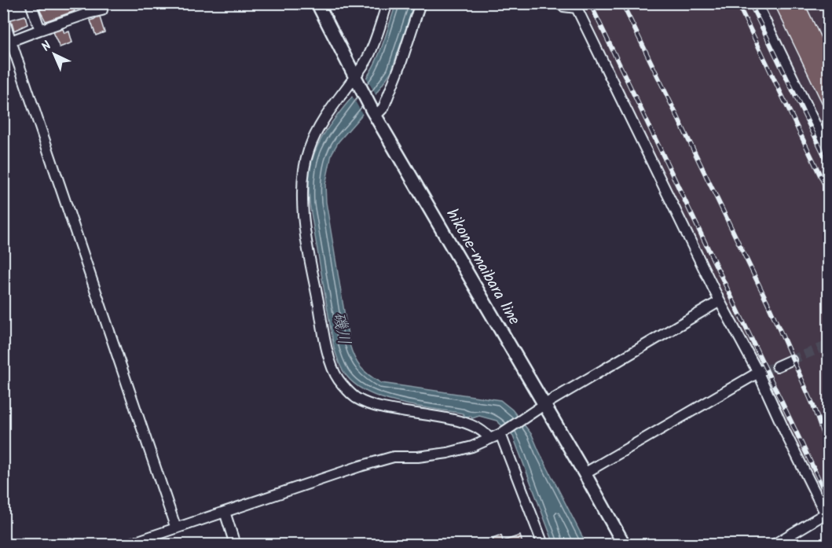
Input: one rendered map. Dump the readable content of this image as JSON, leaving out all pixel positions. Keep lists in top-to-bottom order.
{
  "streets": {
    "main road": ["hikone-maibara line"]
  },
  "water": ["磯川"],
  "north": "top left"
}
